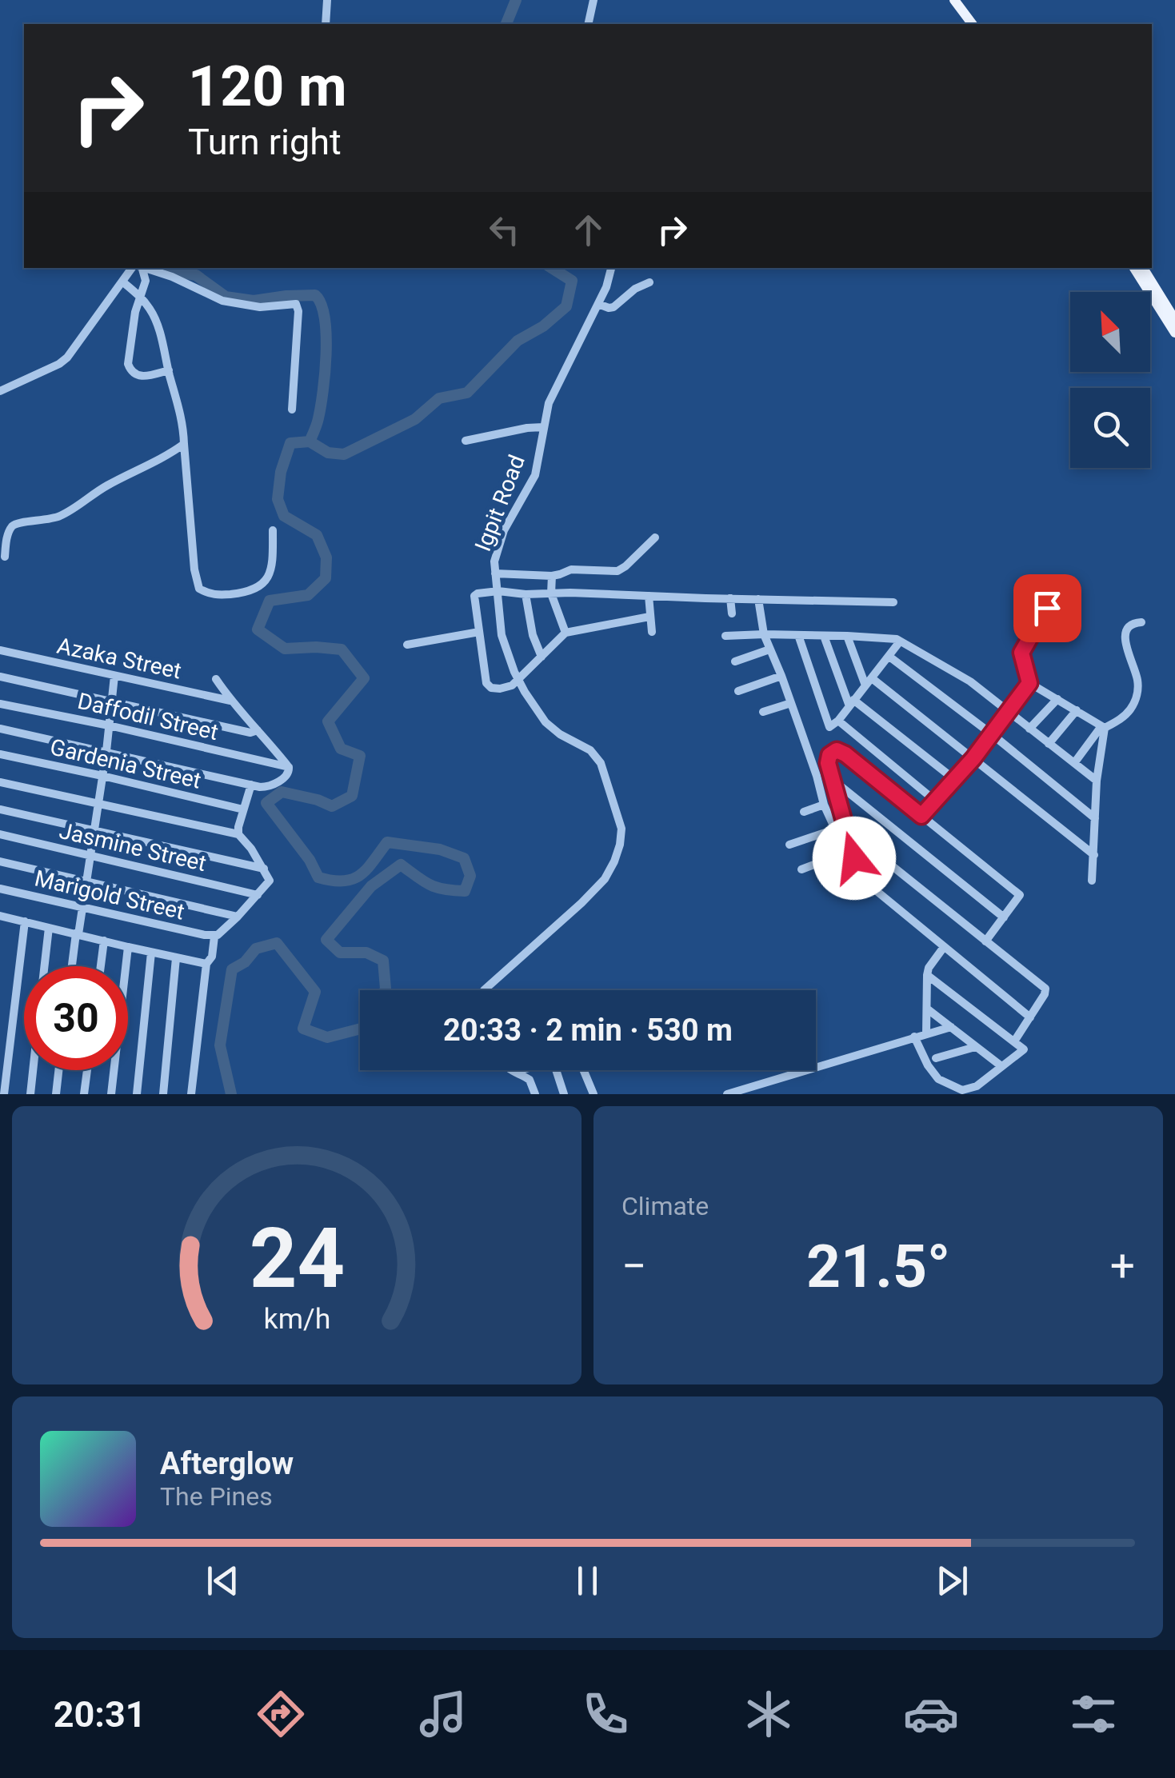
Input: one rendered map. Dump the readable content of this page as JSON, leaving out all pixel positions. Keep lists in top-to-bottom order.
{
  "streets": {
    "street": [
      "Igpit Road",
      "Azaka Street",
      "Daffodil Street",
      "Gardenia Street",
      "Jasmine Street",
      "Marigold Street"
    ]
  },
  "north": "top left",
  "page": {
    "turn": ["120 m", "Turn right"],
    "limit": "30",
    "trip": "20:33 · 2 min · 530 m",
    "tile": "Climate",
    "heat": ["−", "21.5°", "+"],
    "song": ["Afterglow", "The Pines"],
    "tabs": "20:31",
    "gauge": ["24", "km/h"]
  }
}
